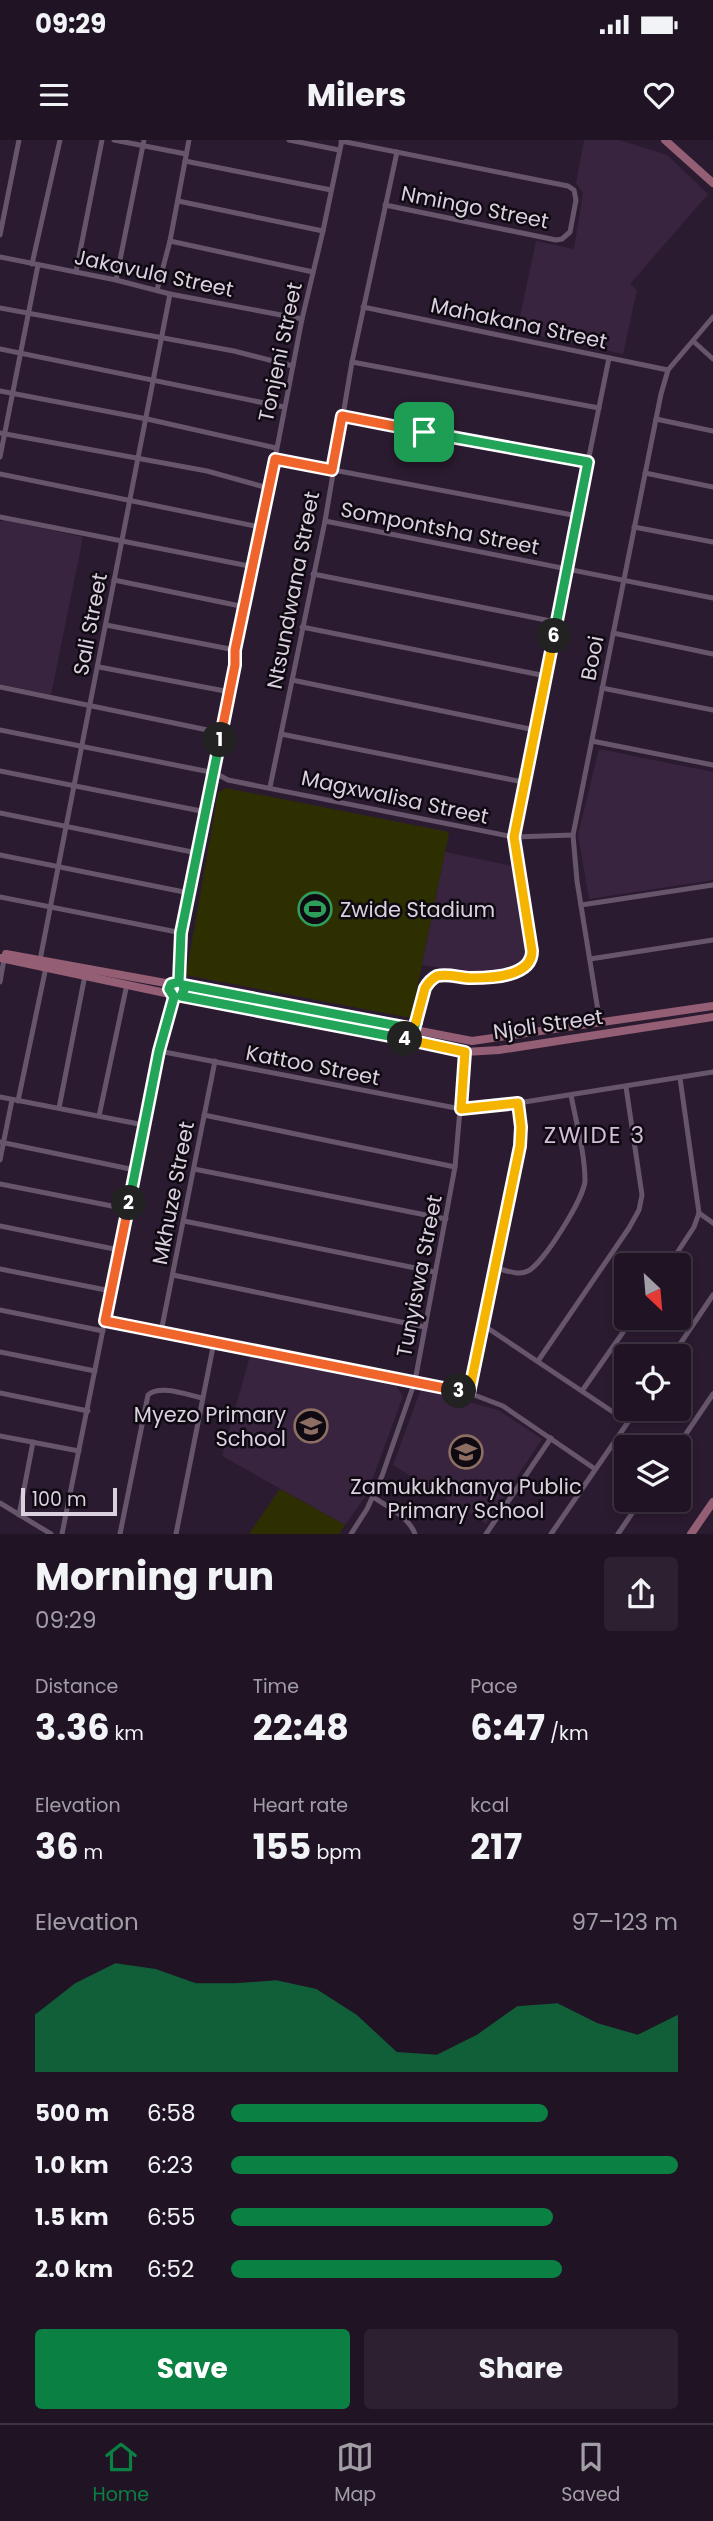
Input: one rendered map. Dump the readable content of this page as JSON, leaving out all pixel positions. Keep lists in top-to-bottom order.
{
  "streets": {
    "main road": ["Njoli Street"],
    "street": [
      "Nmingo Street",
      "Jakavula Street",
      "Mahakana Street",
      "Tonjeni Street",
      "Sompontsha Street",
      "Ntsundwana Street",
      "Sali Street",
      "Booi",
      "Magxwalisa Street",
      "Kattoo Street",
      "Mkhuze Street",
      "Tunyiswa Street"
    ]
  },
  "crossings": [
    ["Nmingo Street", "Tonjeni Street"],
    ["Nmingo Street", "Ntsundwana Street"],
    ["Jakavula Street", "Tonjeni Street"],
    ["Jakavula Street", "Sali Street"],
    ["Mahakana Street", "Ntsundwana Street"],
    ["Mahakana Street", "Booi"],
    ["Tonjeni Street", "Magxwalisa Street"],
    ["Tonjeni Street", "Njoli Street"],
    ["Sompontsha Street", "Ntsundwana Street"],
    ["Sompontsha Street", "Booi"],
    ["Ntsundwana Street", "Magxwalisa Street"],
    ["Sali Street", "Magxwalisa Street"],
    ["Sali Street", "Njoli Street"],
    ["Booi", "Magxwalisa Street"],
    ["Booi", "Njoli Street"],
    ["Njoli Street", "Tunyiswa Street"],
    ["Kattoo Street", "Mkhuze Street"],
    ["Kattoo Street", "Tunyiswa Street"]
  ],
  "districts": ["ZWIDE 3"],
  "places": {
    "sports": ["Zwide Stadium"],
    "school or university": ["Myezo Primary School", "Zamukukhanya Public Primary School"]
  },
  "scale_bar": "100 m",
  "north": "bottom right",
  "page": {
    "status": "09:29",
    "header": "Milers",
    "pins": [
      "6",
      "1",
      "4",
      "2",
      "3"
    ],
    "scale": "100 m",
    "heading": ["Morning run", "09:29"],
    "stats": [
      ["Distance", "3.36 km"],
      ["Time", "22:48"],
      ["Pace", "6:47 /km"],
      ["Elevation", "36 m"],
      ["Heart rate", "155 bpm"],
      ["kcal", "217"]
    ],
    "chart": ["Elevation", "97–123 m"],
    "list": [
      {
        "name": "500 m",
        "note": "6:58"
      },
      {
        "name": "1.0 km",
        "note": "6:23"
      },
      {
        "name": "1.5 km",
        "note": "6:55"
      },
      {
        "name": "2.0 km",
        "note": "6:52"
      }
    ],
    "buttons": ["Save", "Share"],
    "tabs": ["Home", "Map", "Saved"]
  }
}
